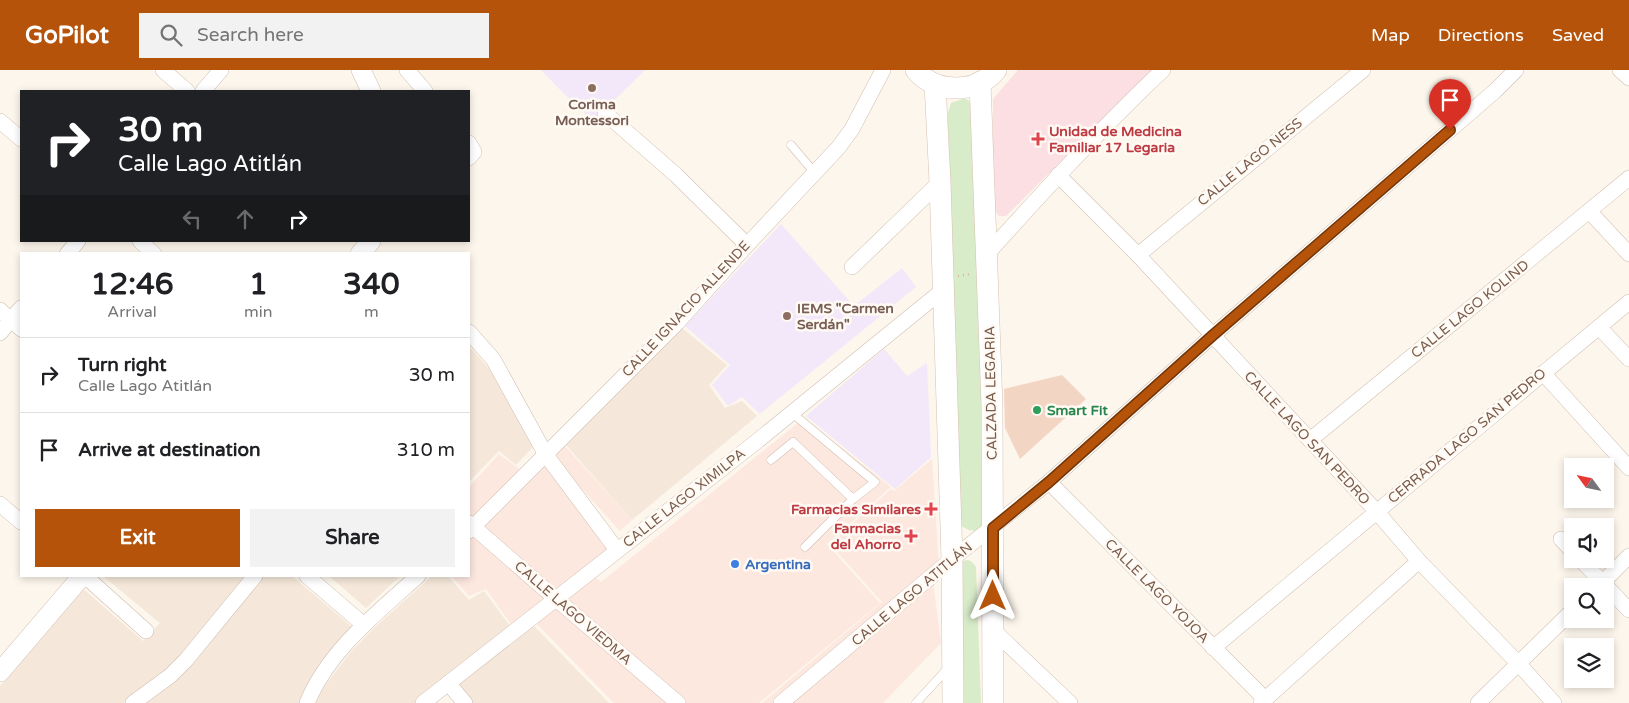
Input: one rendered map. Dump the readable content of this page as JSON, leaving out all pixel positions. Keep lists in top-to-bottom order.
{
  "streets": {
    "main road": ["CALZADA LEGARIA"],
    "street": [
      "CALLE LAGO NESS",
      "CALLE IGNACIO ALLENDE",
      "CALLE LAGO KOLIND",
      "CERRADA LAGO SAN PEDRO",
      "CALLE LAGO SAN PEDRO",
      "CALLE LAGO XIMILPA",
      "CALLE LAGO YOJOA",
      "CALLE LAGO ATITLÁN",
      "CALLE LAGO VIEDMA"
    ]
  },
  "crossings": [
    ["CALLE LAGO NESS", "CALLE LAGO SAN PEDRO"],
    ["CALLE IGNACIO ALLENDE", "CALLE LAGO VIEDMA"],
    ["CALLE LAGO KOLIND", "CALLE LAGO SAN PEDRO"],
    ["CALZADA LEGARIA", "CALLE LAGO ATITLÁN"],
    ["CERRADA LAGO SAN PEDRO", "CALLE LAGO SAN PEDRO"],
    ["CERRADA LAGO SAN PEDRO", "CALLE LAGO YOJOA"],
    ["CALLE LAGO SAN PEDRO", "CALLE LAGO ATITLÁN"],
    ["CALLE LAGO XIMILPA", "CALLE LAGO VIEDMA"],
    ["CALLE LAGO YOJOA", "CALLE LAGO ATITLÁN"]
  ],
  "places": {
    "other": [
      "Corima Montessori",
      "IEMS \"Carmen Serdán\"",
      "Smart Fit",
      "Argentina"
    ],
    "health": ["Unidad de Medicina Familiar 17 Legaria", "Farmacias Similares", "Farmacias del Ahorro"]
  },
  "north": "top left",
  "page": {
    "header": "GoPilot",
    "search": "Search here",
    "nav": ["Map", "Directions", "Saved"],
    "turn": ["30 m", "Calle Lago Atitlán"],
    "eta": [
      "12:46",
      "Arrival",
      "1",
      "min",
      "340",
      "m"
    ],
    "list": [
      {
        "name": "Turn right",
        "note": "Calle Lago Atitlán",
        "value": "30 m"
      },
      {
        "name": "Arrive at destination",
        "value": "310 m"
      }
    ],
    "buttons": ["Exit", "Share"]
  }
}
